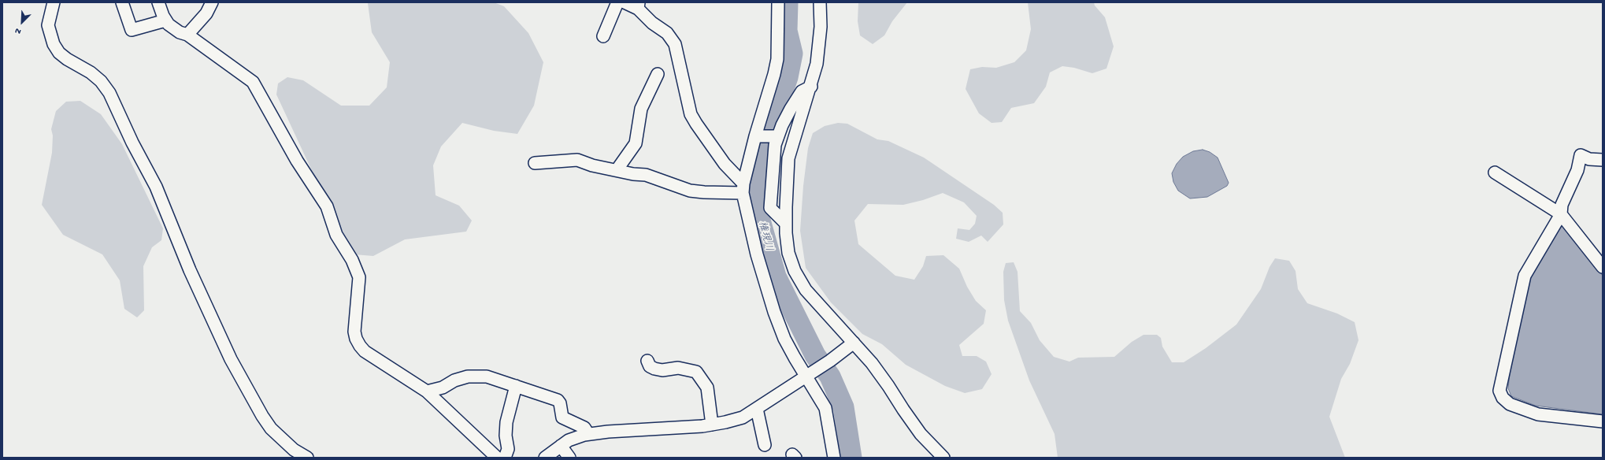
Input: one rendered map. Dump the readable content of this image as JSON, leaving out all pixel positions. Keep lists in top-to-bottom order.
{
  "water": ["権現川"],
  "north": "bottom left"
}
